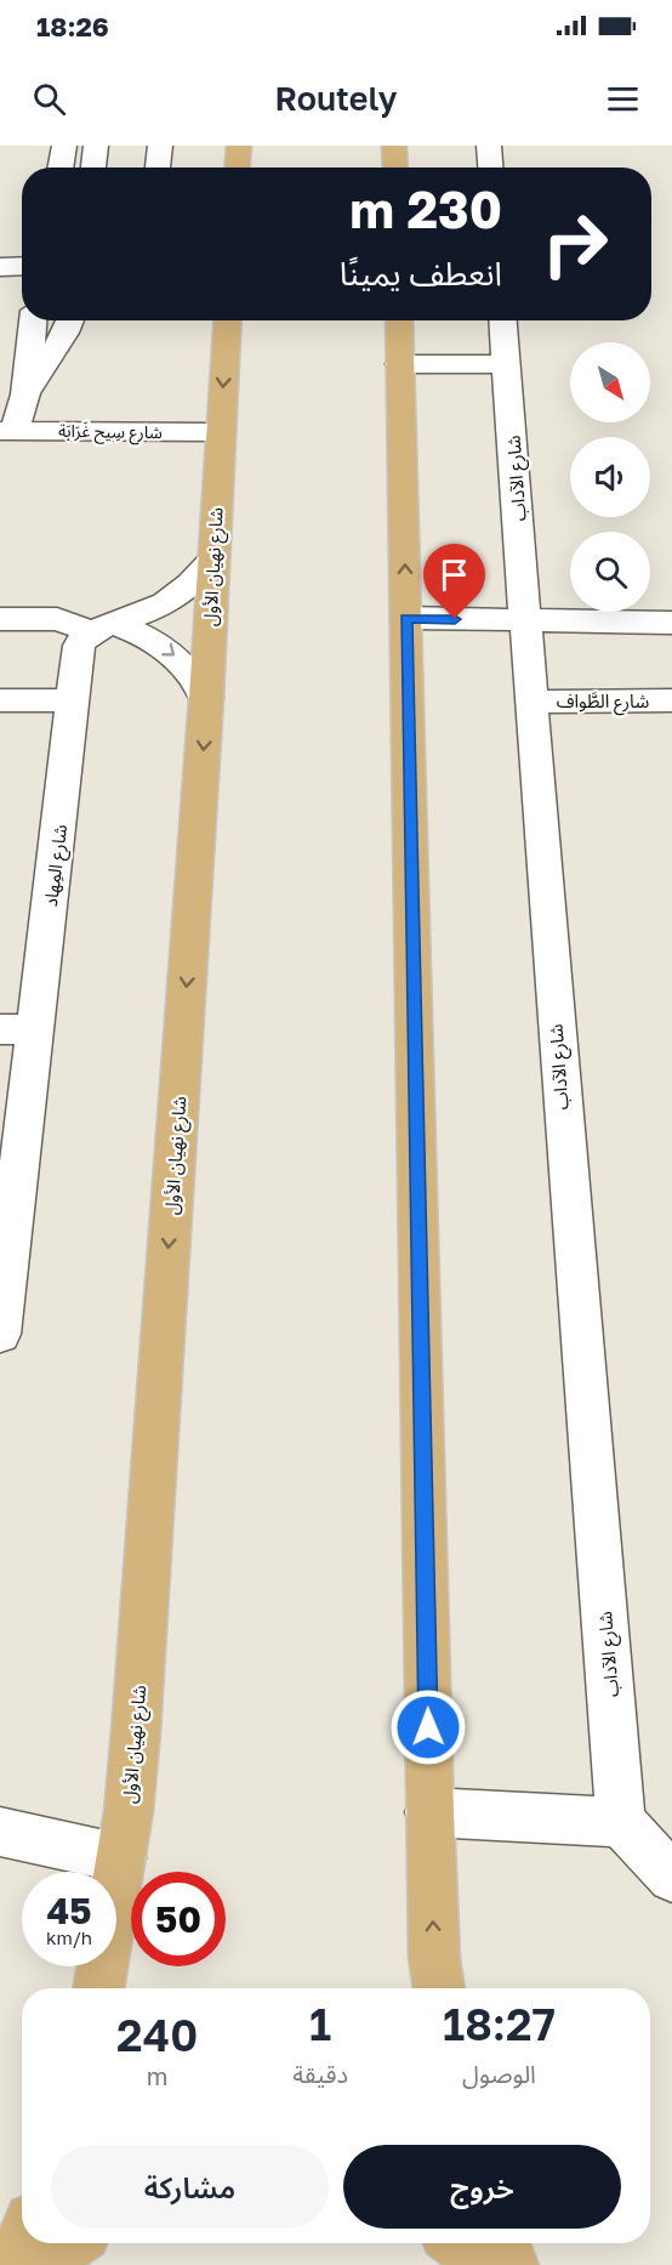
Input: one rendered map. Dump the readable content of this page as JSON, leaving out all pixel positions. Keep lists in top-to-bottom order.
{
  "streets": {
    "main road": ["شارع نهيان الأول"],
    "street": [
      "شارع سِيح غَرَابَة",
      "شارع الآداب",
      "شارع الطَّواف",
      "شارع المِهاد"
    ]
  },
  "crossings": [
    ["شارع سِيح غَرَابَة", "شارع نهيان الأول"],
    ["شارع الآداب", "شارع الطَّواف"]
  ],
  "north": "bottom right",
  "page": {
    "status": "18:26",
    "header": "Routely",
    "turn": ["230 m", "انعطف يمينًا"],
    "speed": "45 km/h",
    "limit": "50",
    "eta": [
      "18:27",
      "الوصول",
      "1",
      "دقيقة",
      "240",
      "m"
    ],
    "buttons": ["خروج", "مشاركة"]
  }
}
